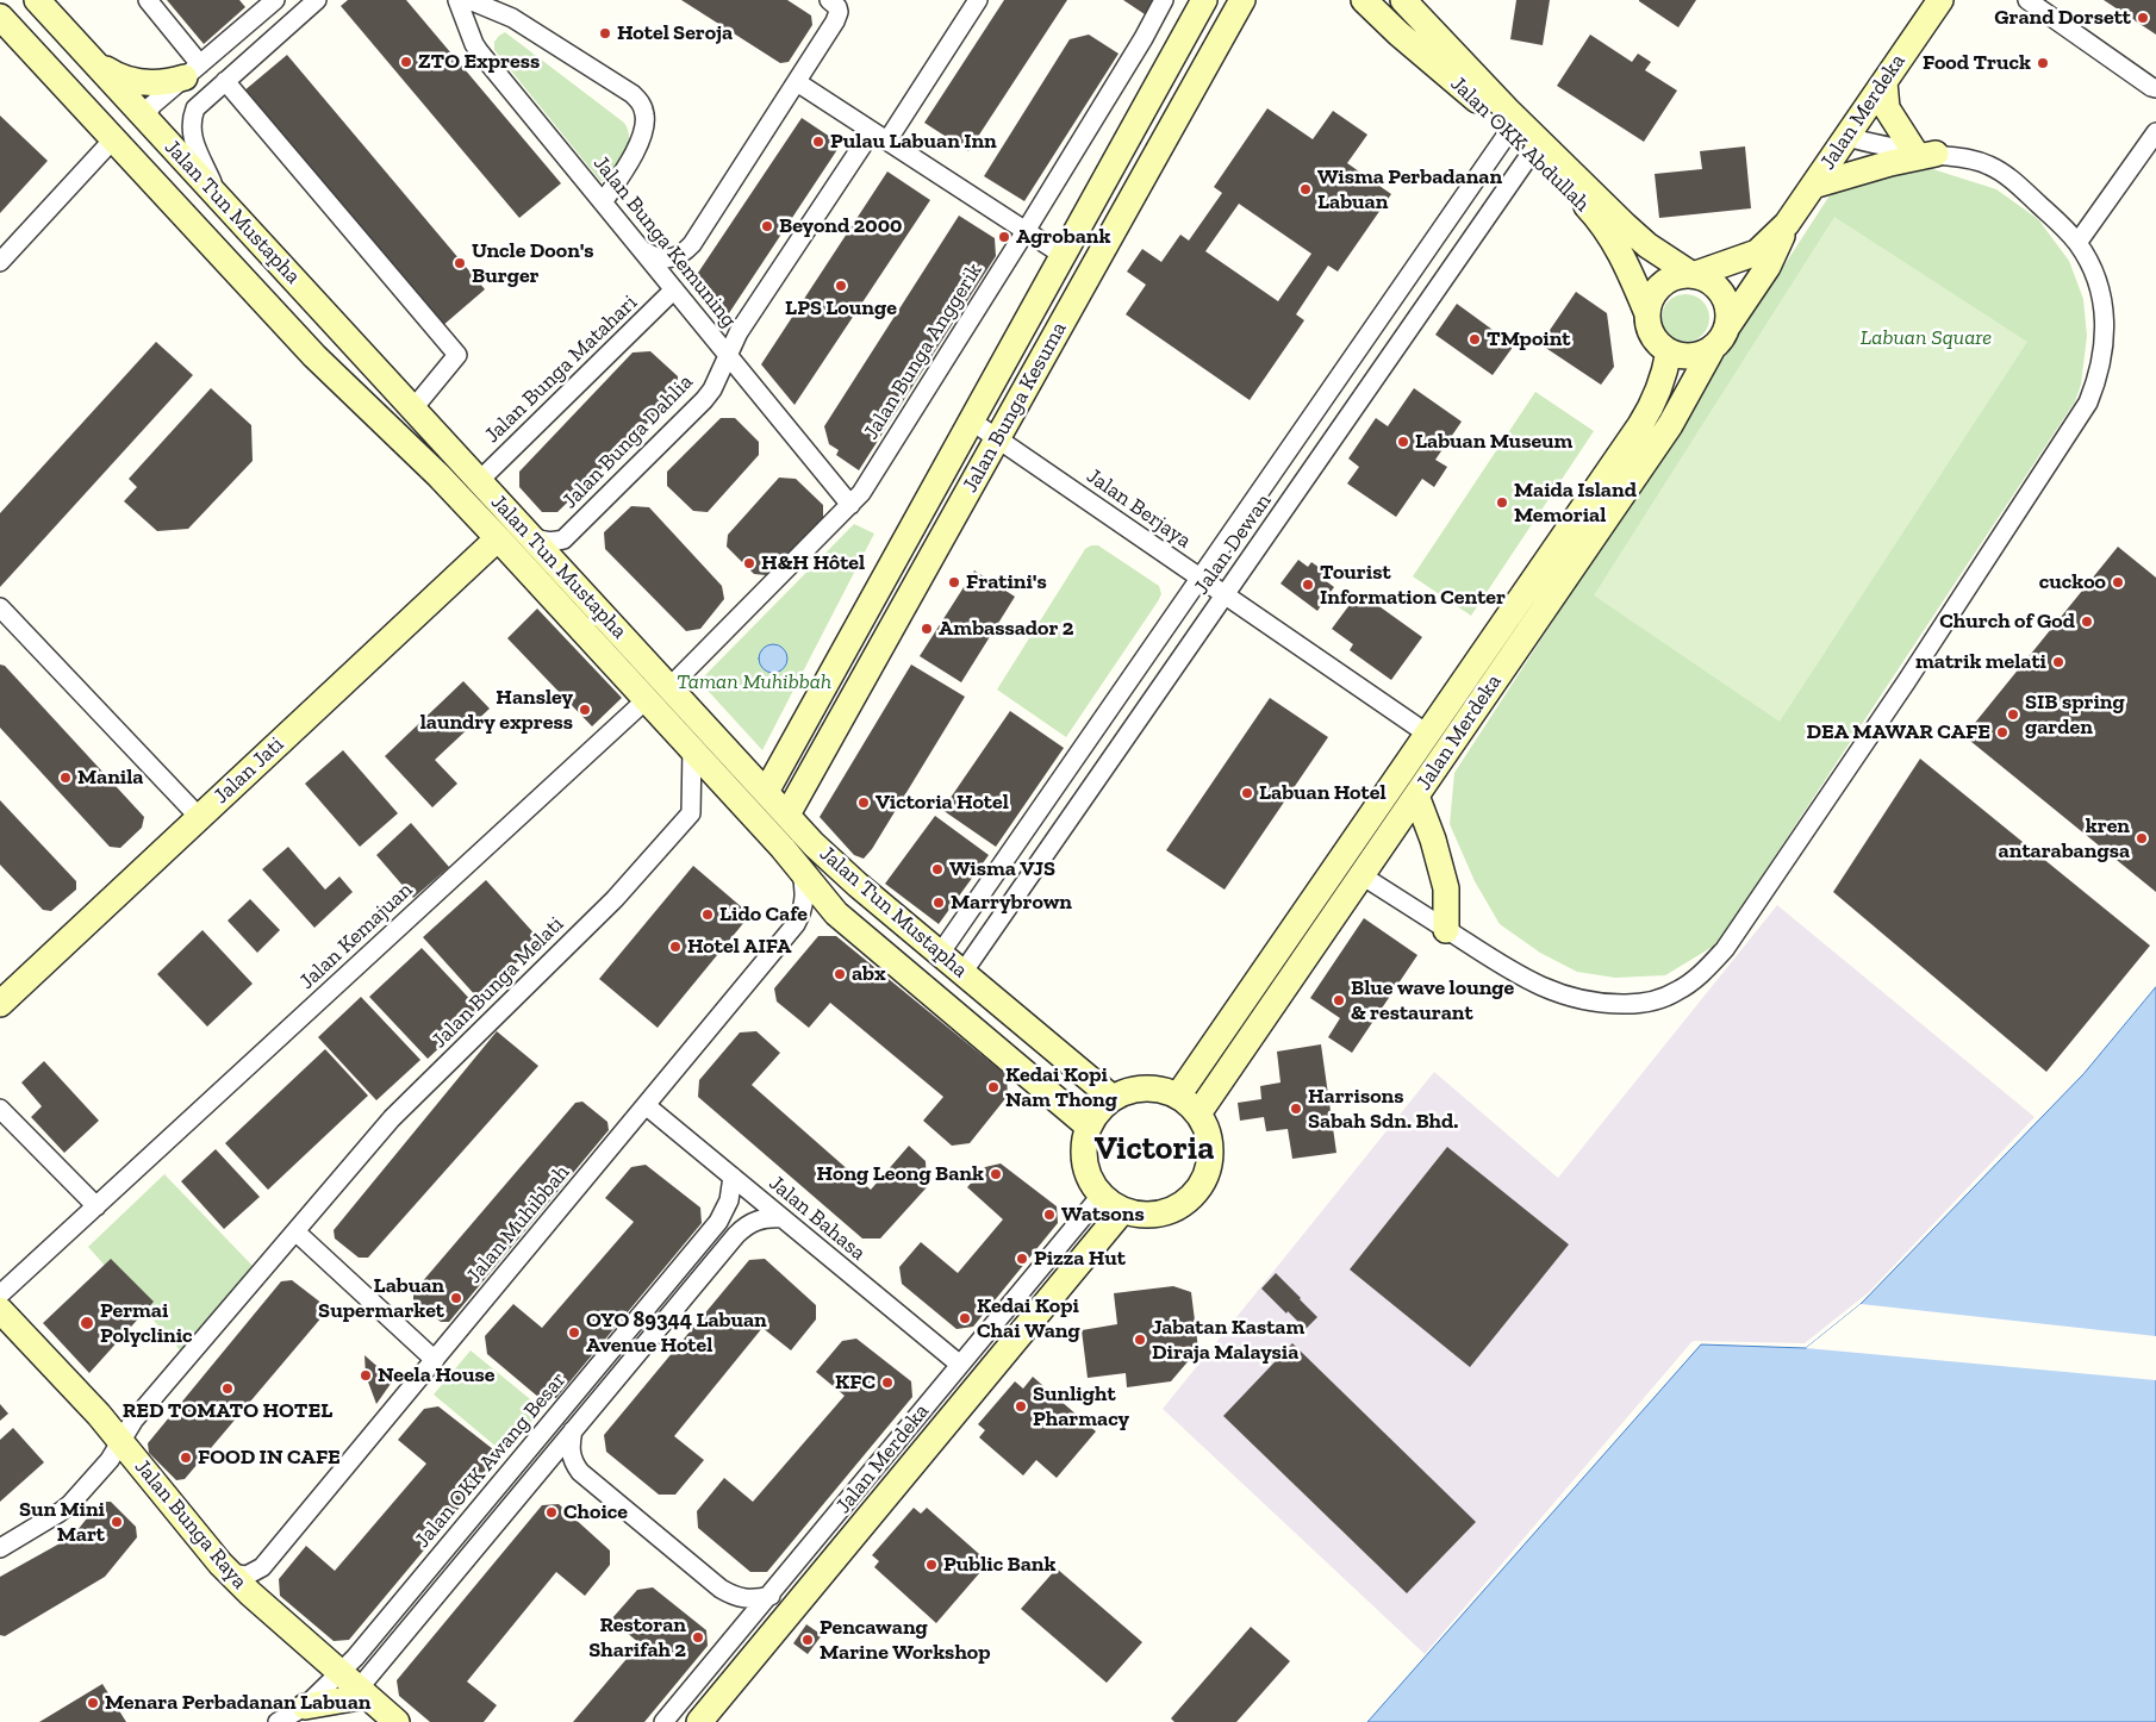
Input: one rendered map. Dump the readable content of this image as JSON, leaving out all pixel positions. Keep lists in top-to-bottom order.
{
  "streets": {
    "main road": [
      "Jalan Merdeka",
      "Jalan OKK Abdullah",
      "Jalan Tun Mustapha",
      "Jalan Bunga Kesuma",
      "Jalan Jati",
      "Jalan Bunga Raya"
    ],
    "street": [
      "Jalan Bunga Kemuning",
      "Jalan Bunga Anggerik",
      "Jalan Bunga Matahari",
      "Jalan Bunga Dahlia",
      "Jalan Berjaya",
      "Jalan Dewan",
      "Jalan Kemajuan",
      "Jalan Bunga Melati",
      "Jalan Bahasa",
      "Jalan Muhibbah",
      "Jalan OKK Awang Besar"
    ]
  },
  "crossings": [
    ["Jalan Merdeka", "Jalan OKK Abdullah"],
    ["Jalan Merdeka", "Jalan Tun Mustapha"],
    ["Jalan Merdeka", "Jalan Berjaya"],
    ["Jalan Merdeka", "Jalan Bahasa"],
    ["Jalan OKK Abdullah", "Jalan Dewan"],
    ["Jalan Tun Mustapha", "Jalan Bunga Anggerik"],
    ["Jalan Tun Mustapha", "Jalan Bunga Matahari"],
    ["Jalan Tun Mustapha", "Jalan Bunga Kesuma"],
    ["Jalan Tun Mustapha", "Jalan Bunga Dahlia"],
    ["Jalan Tun Mustapha", "Jalan Dewan"],
    ["Jalan Tun Mustapha", "Jalan Jati"],
    ["Jalan Tun Mustapha", "Jalan Kemajuan"],
    ["Jalan Tun Mustapha", "Jalan Bunga Melati"],
    ["Jalan Tun Mustapha", "Jalan Muhibbah"],
    ["Jalan Bunga Kemuning", "Jalan Bunga Anggerik"],
    ["Jalan Bunga Kemuning", "Jalan Bunga Matahari"],
    ["Jalan Bunga Kemuning", "Jalan Bunga Dahlia"],
    ["Jalan Bunga Kesuma", "Jalan Berjaya"],
    ["Jalan Berjaya", "Jalan Dewan"],
    ["Jalan Bunga Melati", "Jalan Bunga Raya"],
    ["Jalan Bahasa", "Jalan Muhibbah"],
    ["Jalan Bahasa", "Jalan OKK Awang Besar"],
    ["Jalan Muhibbah", "Jalan Bunga Raya"],
    ["Jalan OKK Awang Besar", "Jalan Bunga Raya"]
  ],
  "districts": ["Victoria"],
  "parks": ["Labuan Square", "Taman Muhibbah"],
  "places": [
    "Grand Dorsett",
    "Hotel Seroja",
    "ZTO Express",
    "Food Truck",
    "Pulau Labuan Inn",
    "Wisma Perbadanan Labuan",
    "Beyond 2000",
    "Agrobank",
    "Uncle Doon's Burger",
    "LPS Lounge",
    "TMpoint",
    "Labuan Museum",
    "Maida Island Memorial",
    "H&H Hôtel",
    "Fratini's",
    "cuckoo",
    "Tourist Information Center",
    "Church of God",
    "Ambassador 2",
    "matrik melati",
    "Hansley laundry express",
    "SIB spring garden",
    "DEA MAWAR CAFE",
    "Manila",
    "Labuan Hotel",
    "Victoria Hotel",
    "kren antarabangsa",
    "Wisma VJS",
    "Marrybrown",
    "Lido Cafe",
    "Hotel AIFA",
    "abx",
    "Blue wave lounge & restaurant",
    "Kedai Kopi Nam Thong",
    "Harrisons Sabah Sdn. Bhd.",
    "Hong Leong Bank",
    "Watsons",
    "Pizza Hut",
    "Labuan Supermarket",
    "Kedai Kopi Chai Wang",
    "Permai Polyclinic",
    "OYO 89344 Labuan Avenue Hotel",
    "Jabatan Kastam Diraja Malaysia",
    "Neela House",
    "KFC",
    "RED TOMATO HOTEL",
    "Sunlight Pharmacy",
    "FOOD IN CAFE",
    "Choice",
    "Sun Mini Mart",
    "Public Bank",
    "Restoran Sharifah 2",
    "Pencawang Marine Workshop",
    "Menara Perbadanan Labuan"
  ]
}
